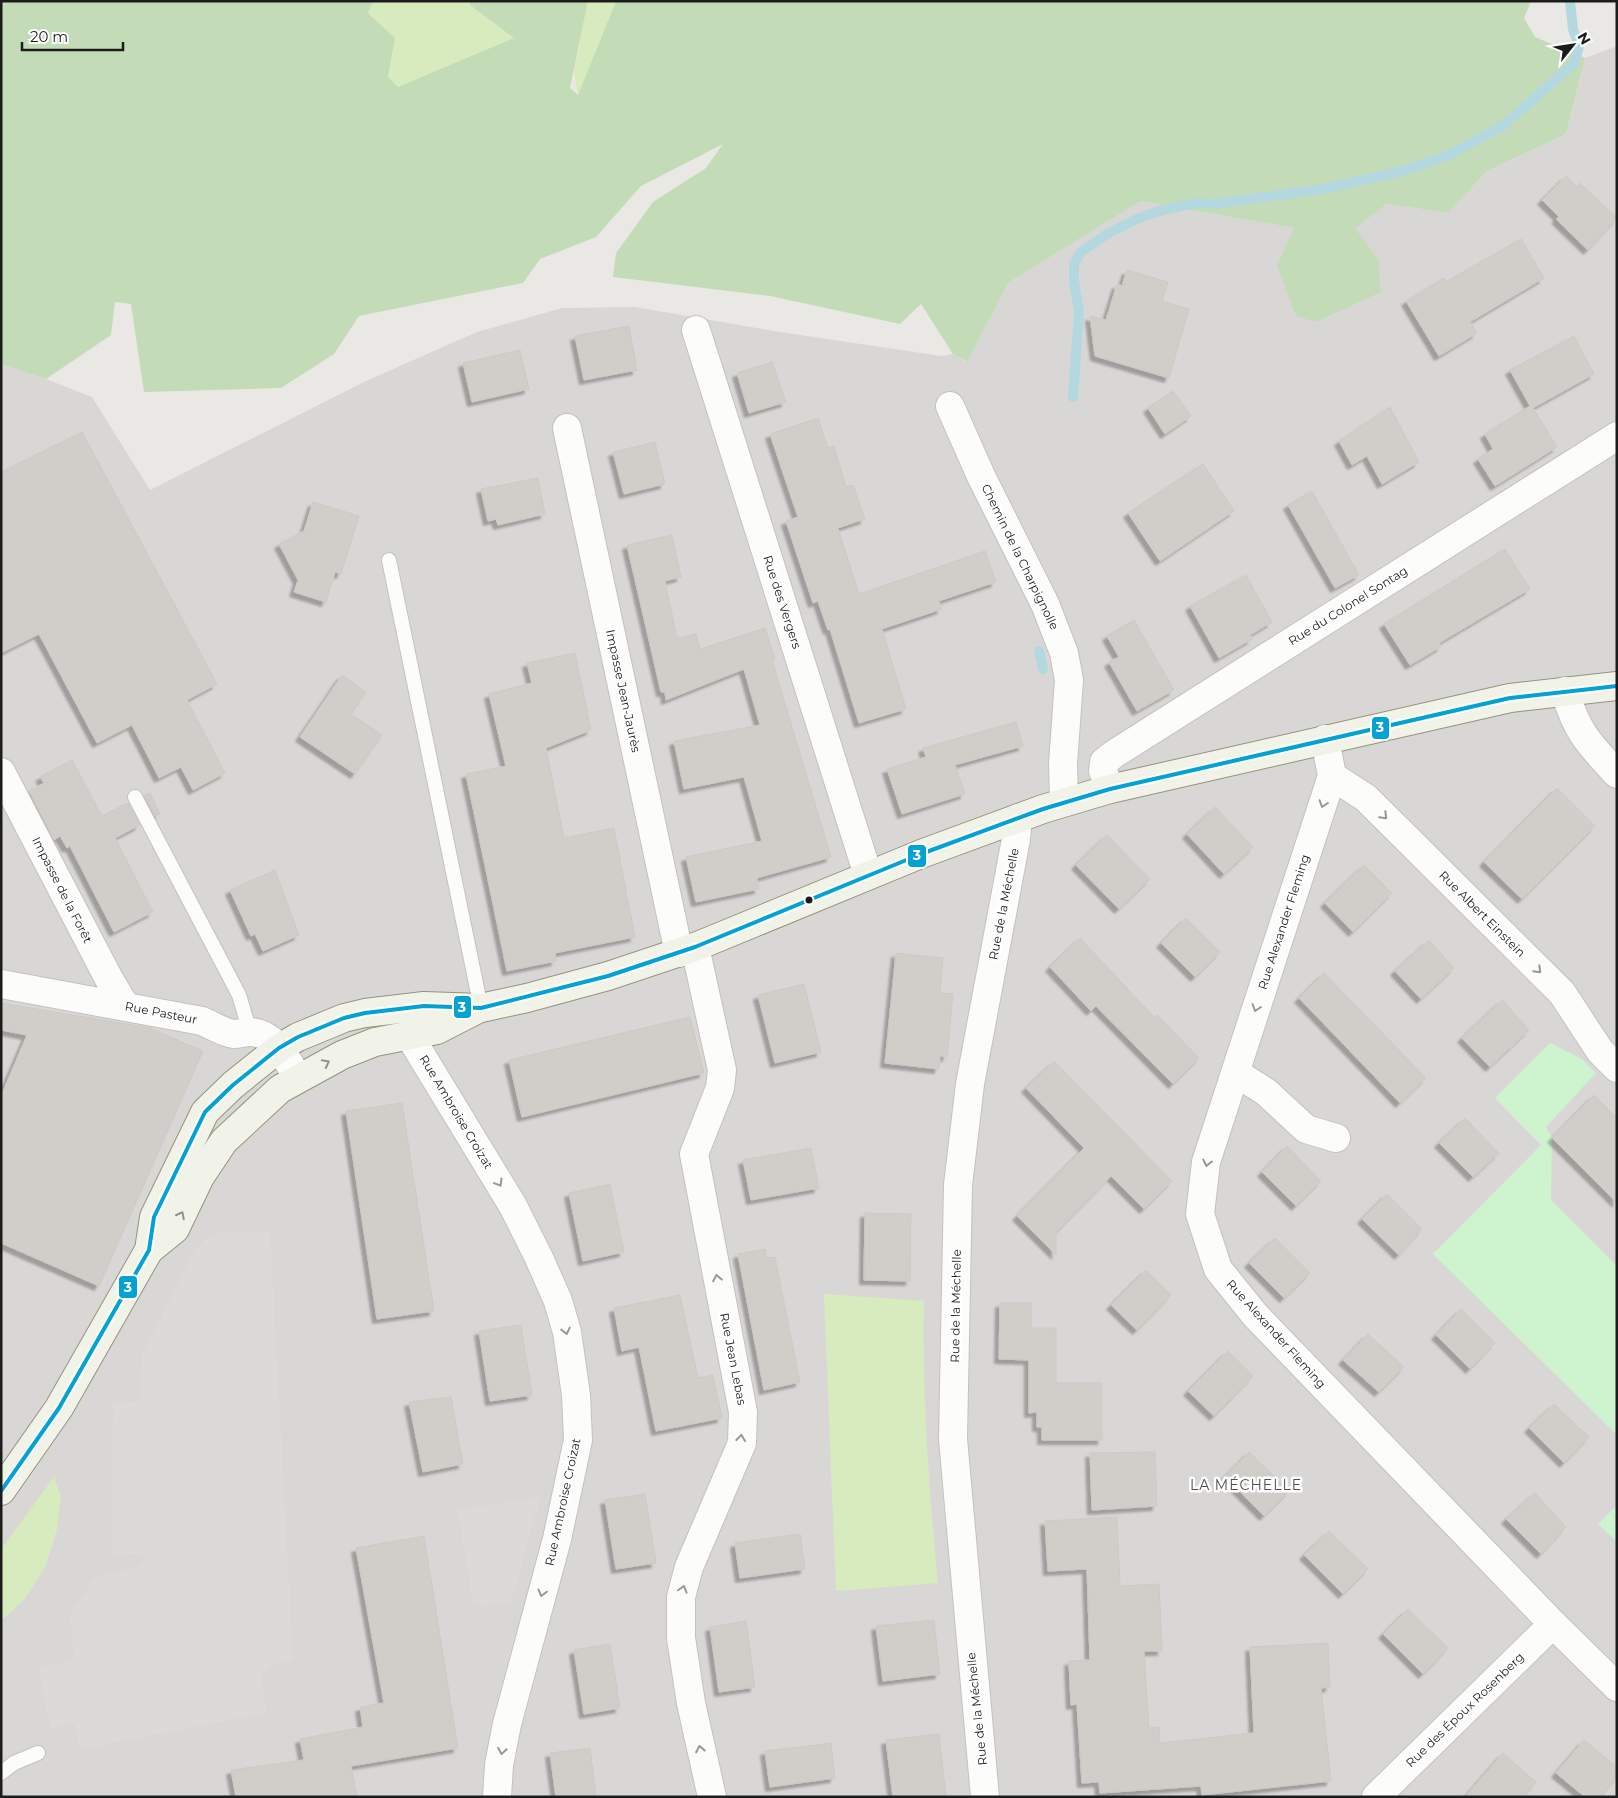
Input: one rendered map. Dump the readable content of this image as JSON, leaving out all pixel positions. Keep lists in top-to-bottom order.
{
  "streets": {
    "street": [
      "Chemin de la Charpignolle",
      "Rue des Vergers",
      "Rue du Colonel Sontag",
      "Impasse Jean-Jaurès",
      "Impasse de la Forêt",
      "Rue de la Méchelle",
      "Rue Albert Einstein",
      "Rue Alexander Fleming",
      "Rue Pasteur",
      "Rue Ambroise Croizat",
      "Rue Jean Lebas",
      "Rue des Époux Rosenberg"
    ]
  },
  "crossings": [
    ["Impasse Jean-Jaurès", "Rue Jean Lebas"],
    ["Impasse de la Forêt", "Rue Pasteur"],
    ["Rue Albert Einstein", "Rue Alexander Fleming"],
    ["Rue Alexander Fleming", "Rue des Époux Rosenberg"]
  ],
  "one_way": [
    "Rue Albert Einstein",
    "Rue Alexander Fleming",
    "Rue Ambroise Croizat",
    "Rue Jean Lebas"
  ],
  "districts": ["LA MÉCHELLE"],
  "lines": ["transit line 3"],
  "scale_bar": "20 m",
  "north": "top right"
}
